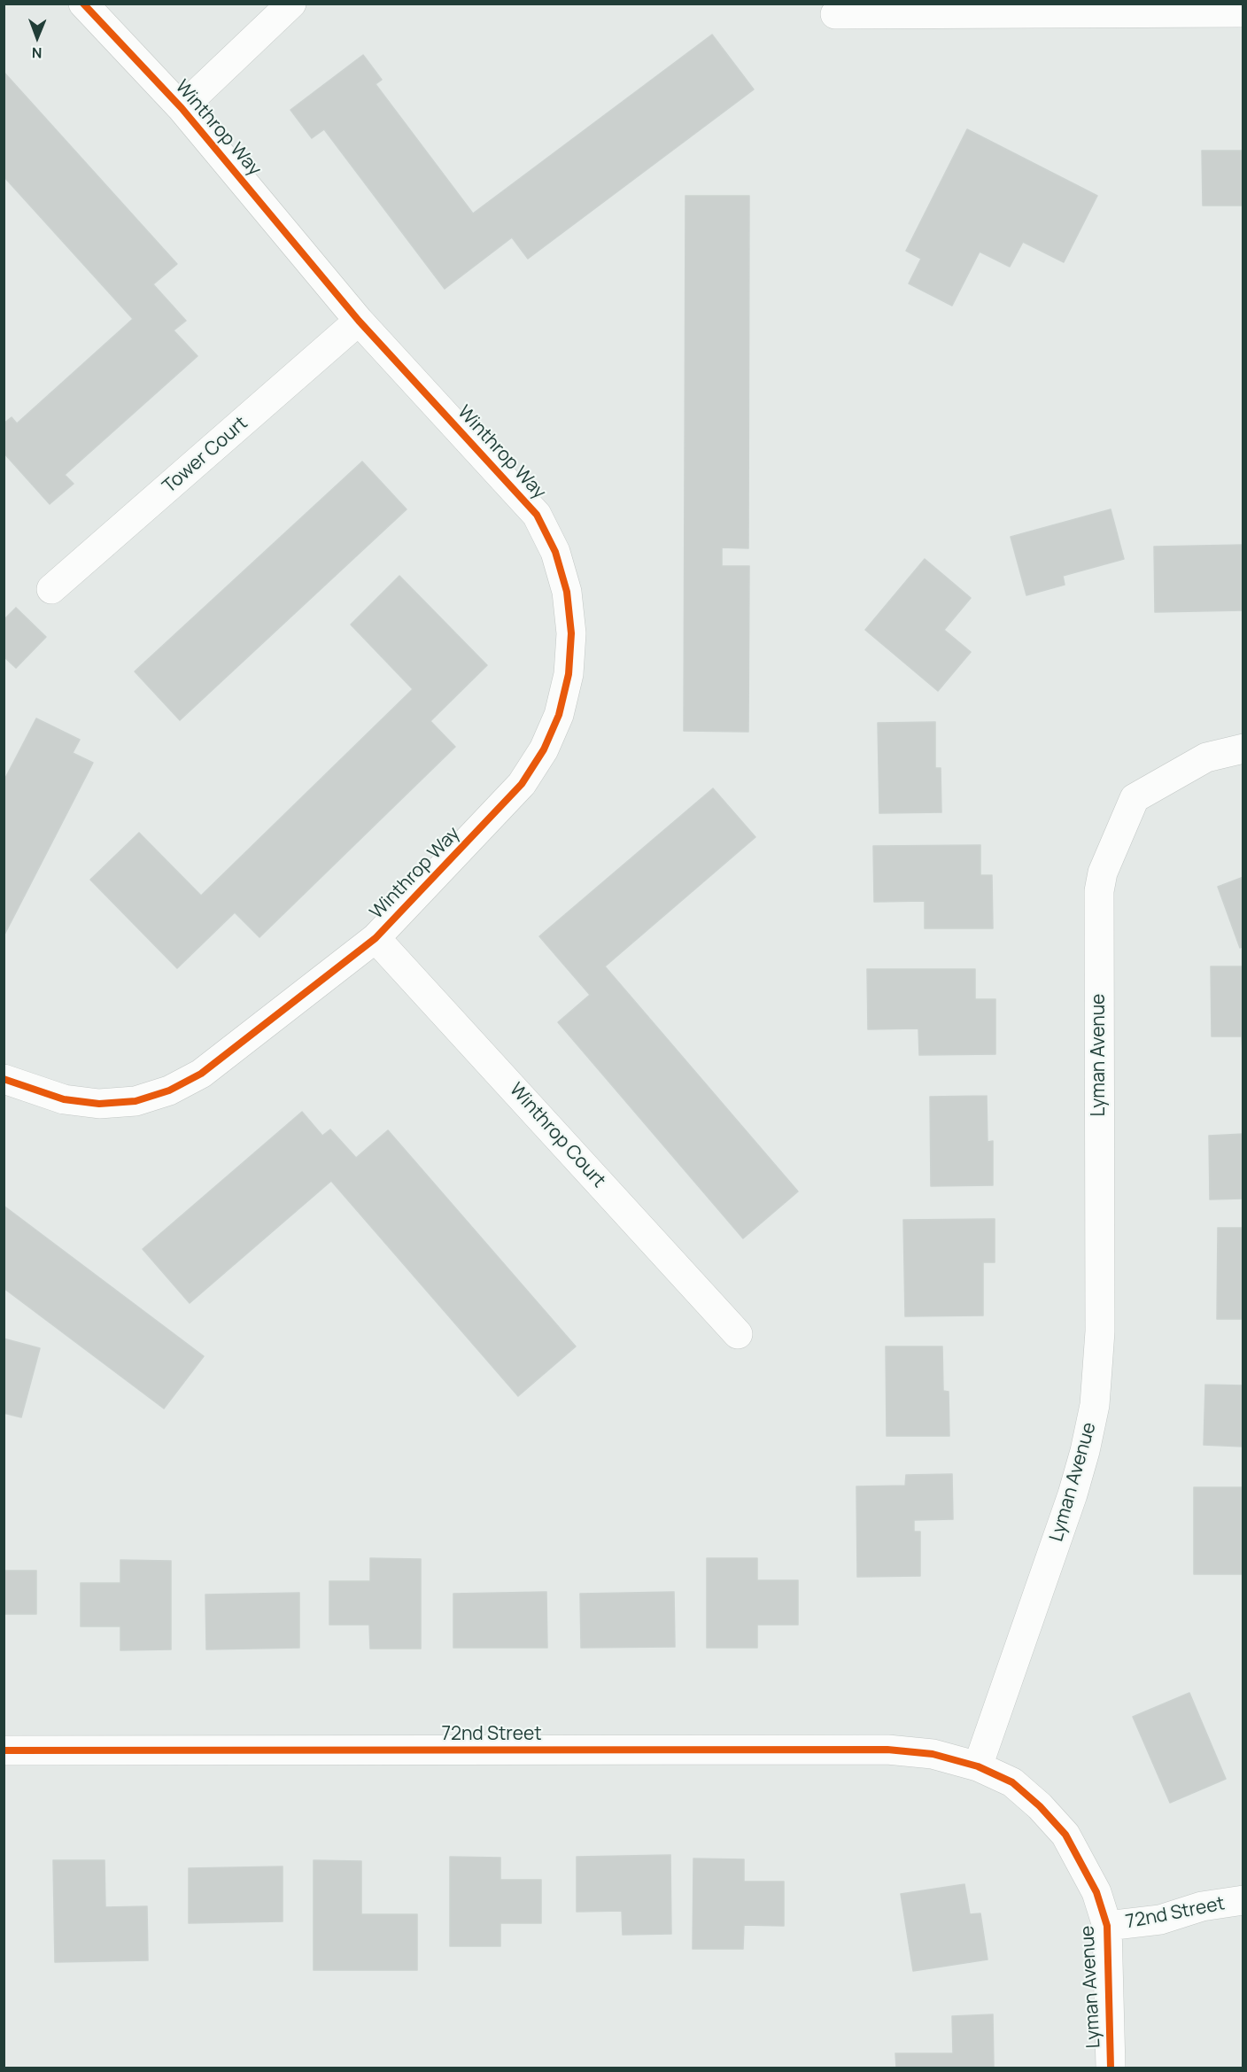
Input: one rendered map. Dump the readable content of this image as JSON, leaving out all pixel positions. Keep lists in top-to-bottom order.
{
  "streets": {
    "street": [
      "Winthrop Way",
      "Tower Court",
      "Lyman Avenue",
      "Winthrop Court",
      "72nd Street"
    ]
  },
  "crossings": [
    ["Winthrop Way", "Tower Court"],
    ["Winthrop Way", "Winthrop Court"],
    ["Lyman Avenue", "72nd Street"]
  ],
  "north": "bottom"
}
